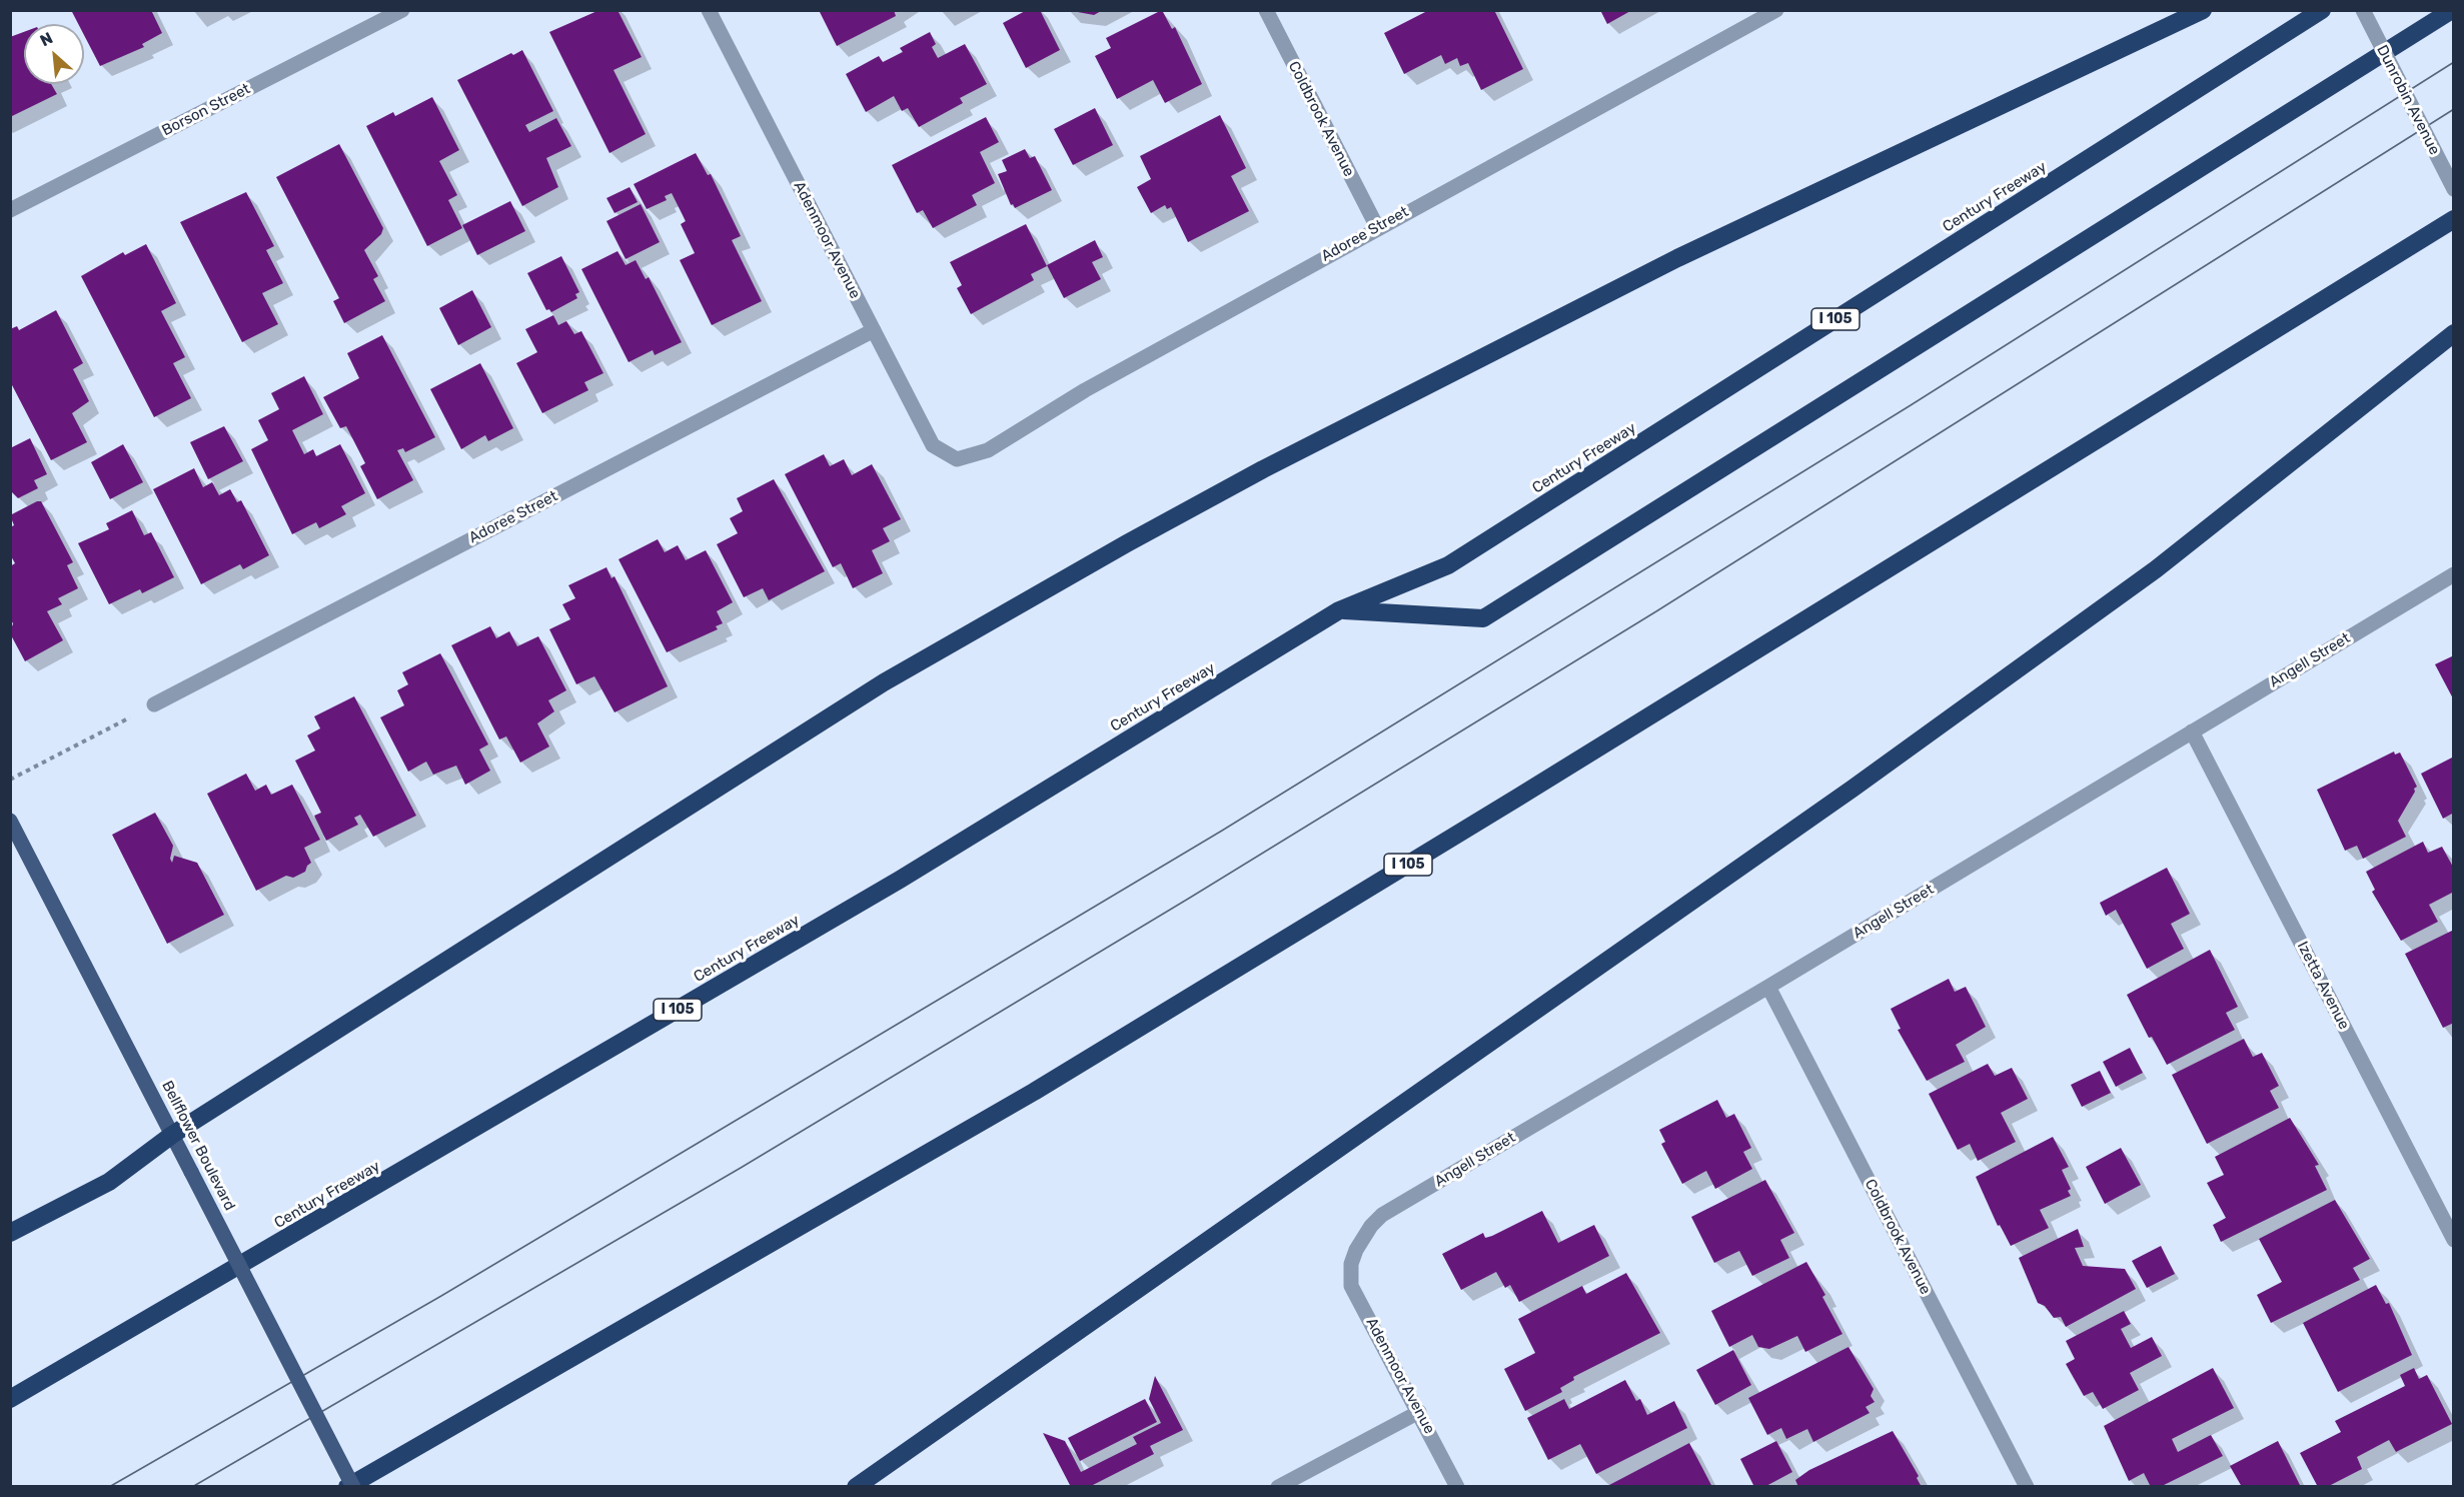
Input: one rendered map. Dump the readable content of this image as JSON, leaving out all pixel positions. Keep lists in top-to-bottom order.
{
  "streets": {
    "highway": ["Century Freeway", "I 105"],
    "main road": ["Bellflower Boulevard"],
    "street": [
      "Dunrobin Avenue",
      "Borson Street",
      "Coldbrook Avenue",
      "Adoree Street",
      "Adenmoor Avenue",
      "Angell Street",
      "Izetta Avenue"
    ]
  },
  "crossings": [
    ["Coldbrook Avenue", "Adoree Street"],
    ["Coldbrook Avenue", "Angell Street"],
    ["Adoree Street", "Adenmoor Avenue"],
    ["Adenmoor Avenue", "Angell Street"],
    ["Angell Street", "Izetta Avenue"]
  ],
  "north": "top left"
}
